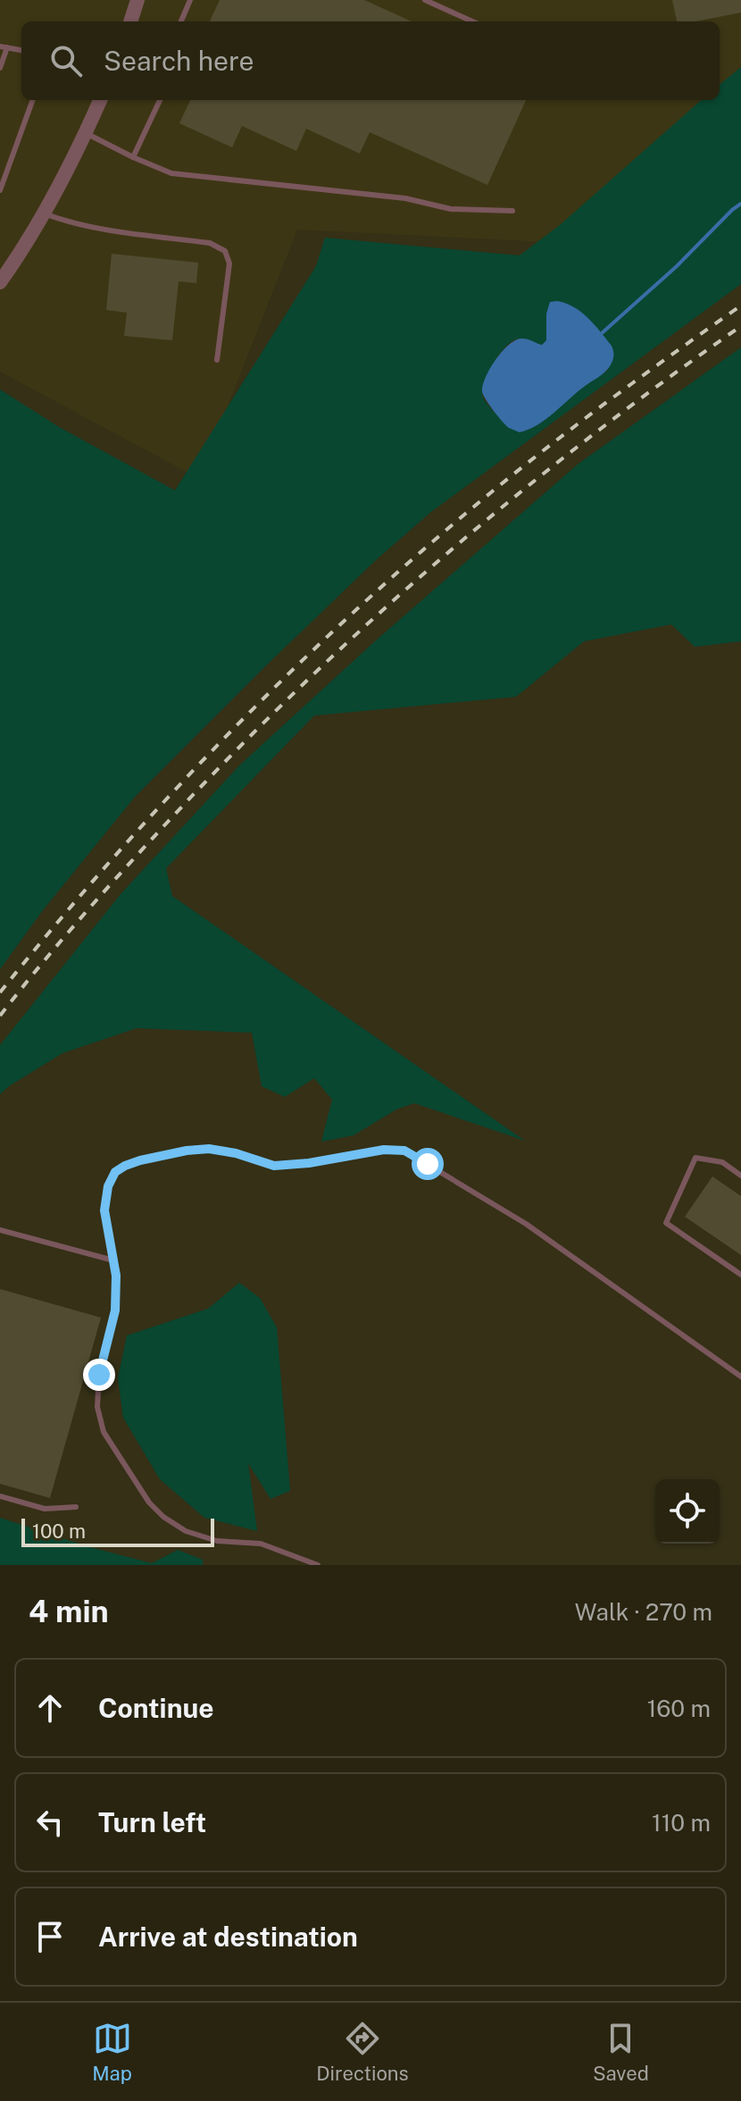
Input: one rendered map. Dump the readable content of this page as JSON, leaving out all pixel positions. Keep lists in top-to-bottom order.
{
  "scale_bar": "100 m",
  "page": {
    "search": "Search here",
    "scale": "100 m",
    "heading": ["4 min", "Walk · 270 m"],
    "list": [
      ["Continue", "160 m"],
      ["Turn left", "110 m"],
      "Arrive at destination"
    ],
    "nav": ["Map", "Directions", "Saved"]
  }
}
